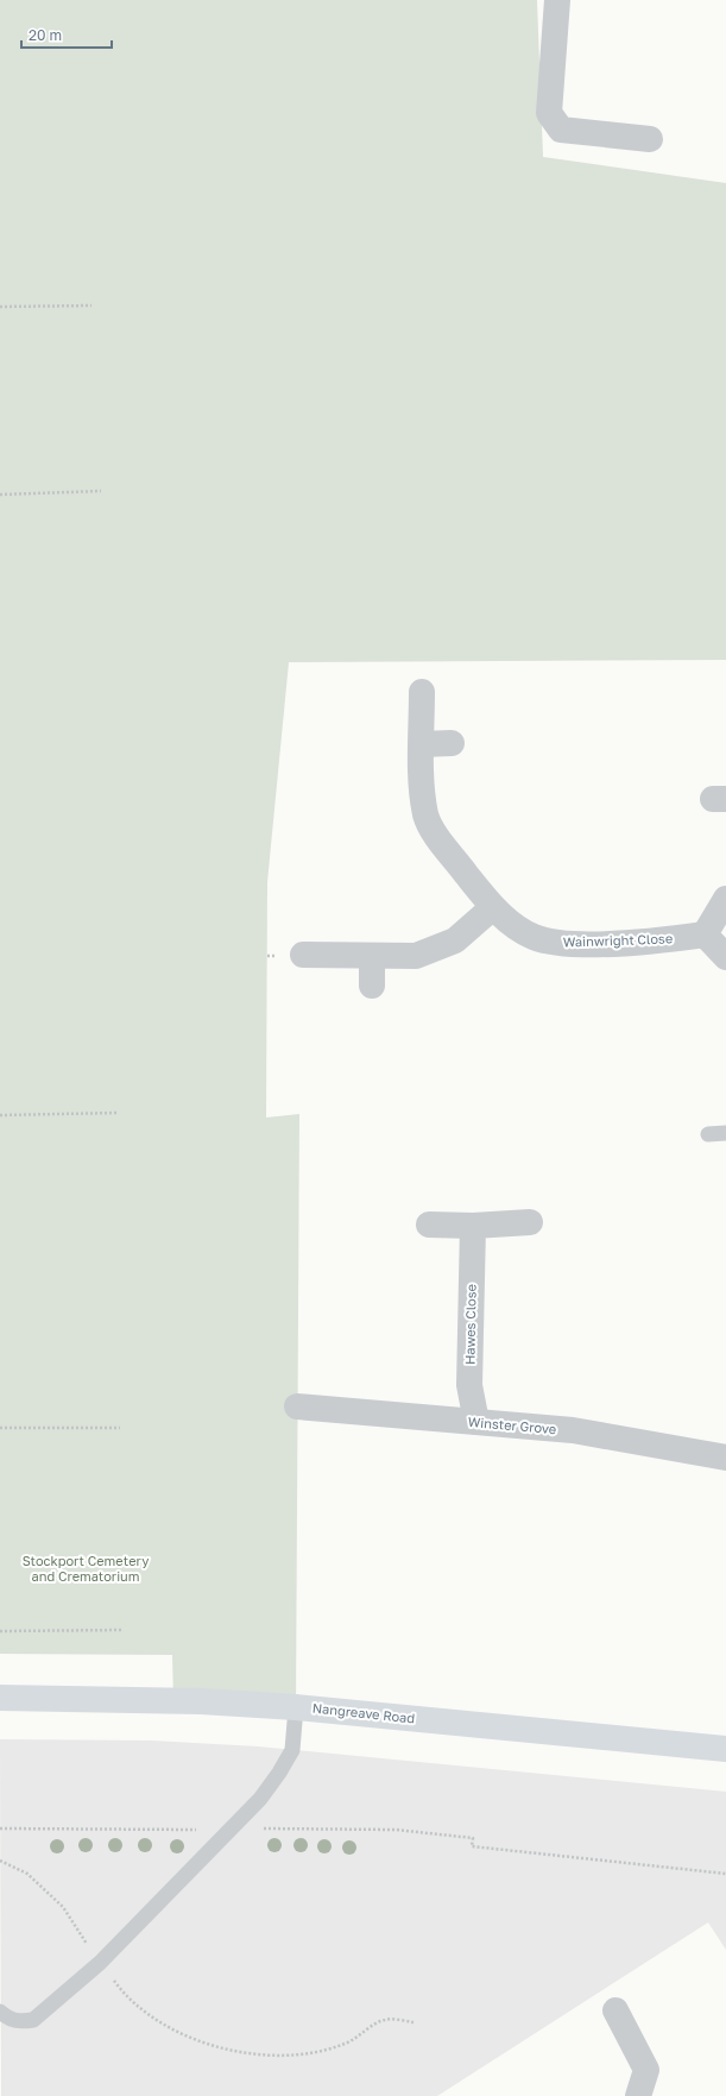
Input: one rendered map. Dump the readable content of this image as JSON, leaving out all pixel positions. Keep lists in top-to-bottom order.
{
  "streets": {
    "main road": ["Nangreave Road"],
    "street": ["Wainwright Close", "Hawes Close", "Winster Grove"]
  },
  "crossings": [
    ["Hawes Close", "Winster Grove"]
  ],
  "parks": ["Stockport Cemetery and Crematorium"],
  "scale_bar": "20 m"
}
